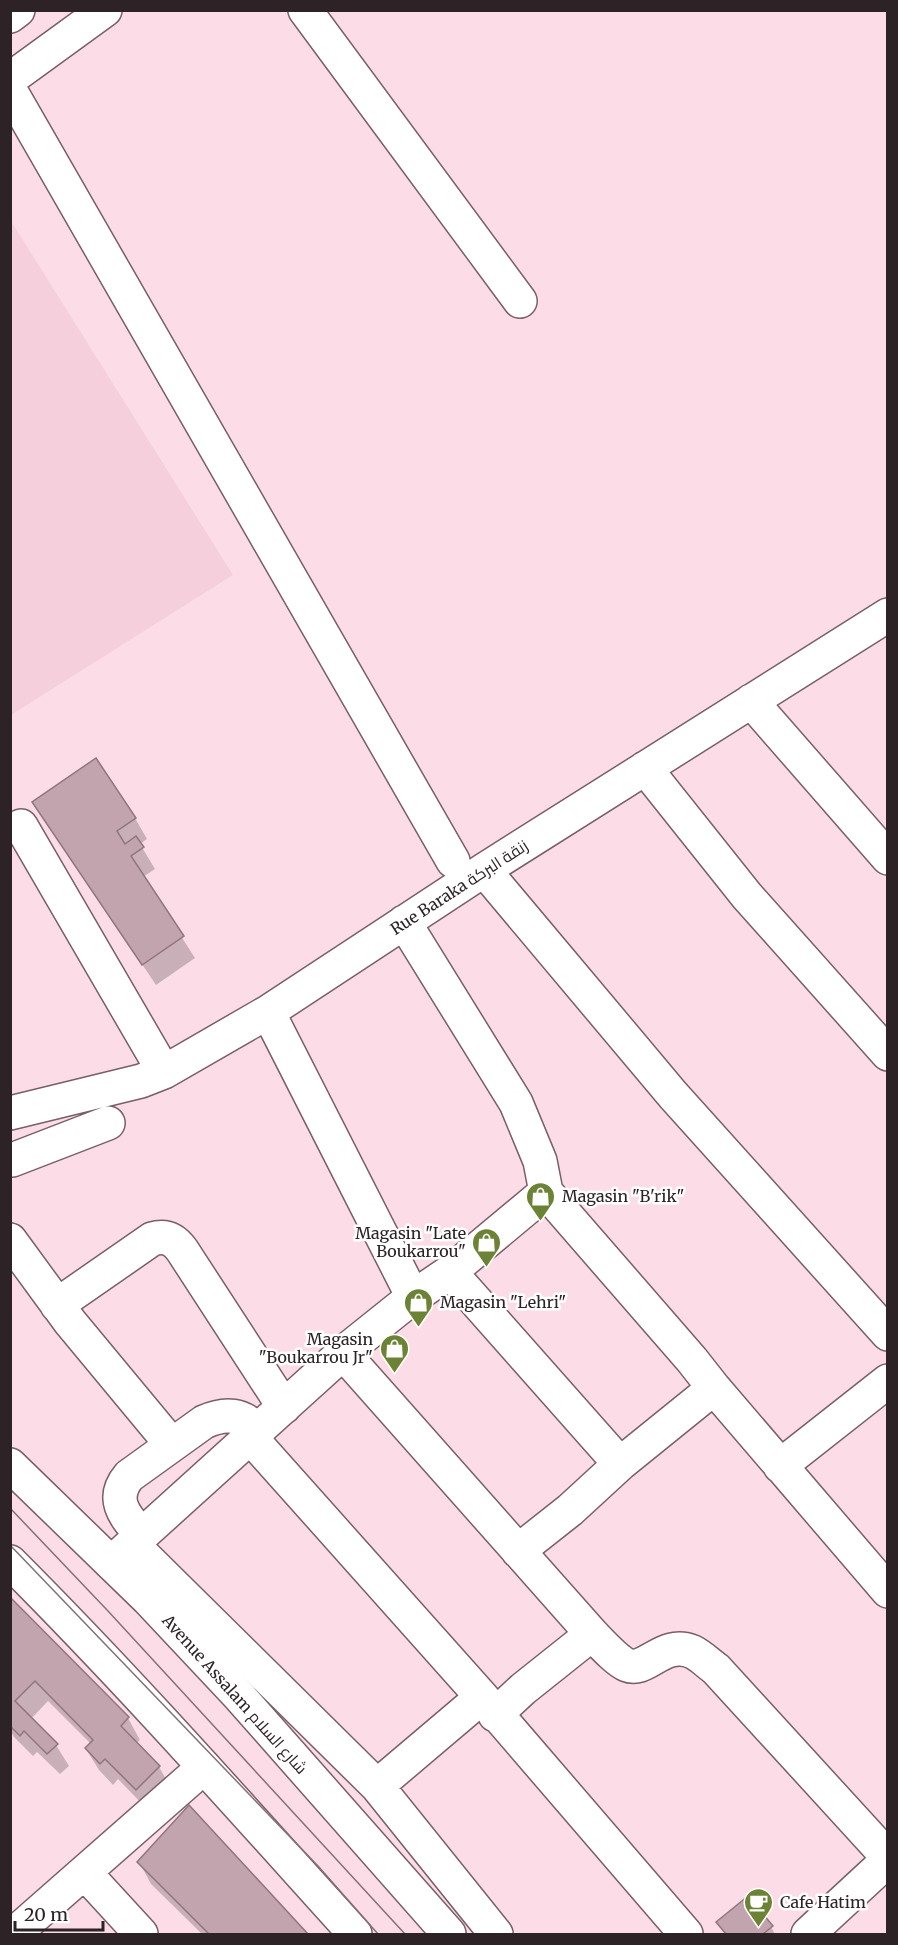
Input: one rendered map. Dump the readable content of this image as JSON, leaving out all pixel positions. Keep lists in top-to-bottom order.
{
  "streets": {
    "street": ["Rue Baraka زنقة البركة", "Avenue Assalam شارع السلام"]
  },
  "places": {
    "shop": [
      "Magasin \"B'rik\"",
      "Magasin \"Late Boukarrou\"",
      "Magasin \"Lehri\"",
      "Magasin \"Boukarrou Jr\""
    ],
    "cafe": ["Cafe Hatim"]
  },
  "scale_bar": "20 m"
}
